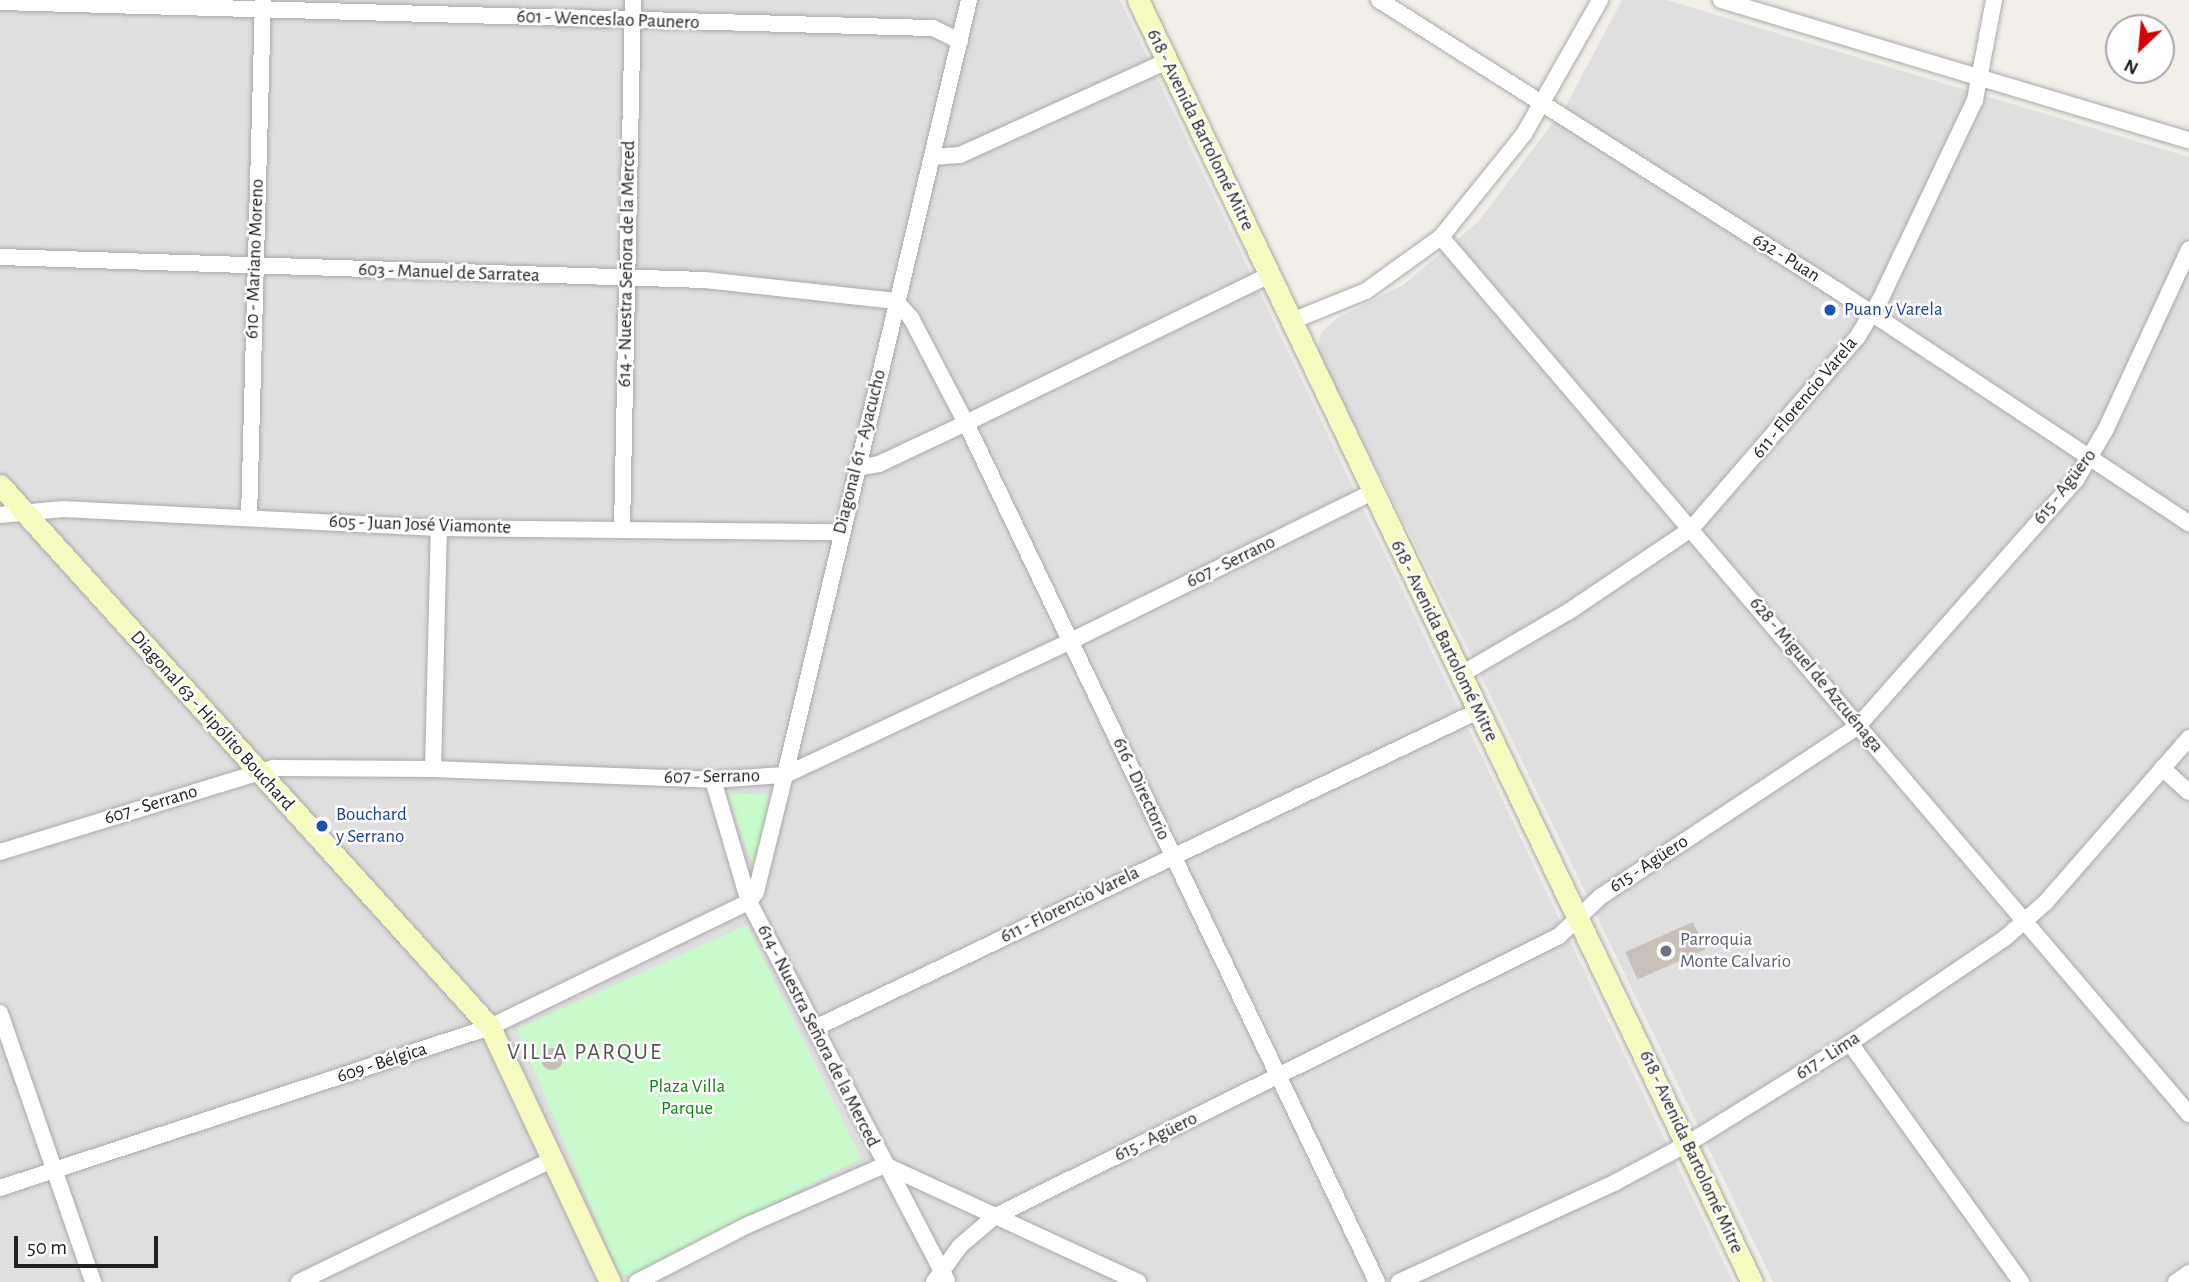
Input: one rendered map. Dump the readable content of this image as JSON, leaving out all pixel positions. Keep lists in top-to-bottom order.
{
  "streets": {
    "main road": ["618 - Avenida Bartolomé Mitre", "Diagonal 63 - Hipólito Bouchard"],
    "street": [
      "601 - Wenceslao Paunero",
      "632 - Puan",
      "610 - Mariano Moreno",
      "614 - Nuestra Señora de la Merced",
      "603 - Manuel de Sarratea",
      "611 - Florencio Varela",
      "Diagonal 61 - Ayacucho",
      "615 - Agüero",
      "605 - Juan José Viamonte",
      "607 - Serrano",
      "628 - Miguel de Azcuénaga",
      "616 - Directorio",
      "617 - Lima",
      "609 - Bélgica"
    ]
  },
  "crossings": [
    ["601 - Wenceslao Paunero", "610 - Mariano Moreno"],
    ["601 - Wenceslao Paunero", "614 - Nuestra Señora de la Merced"],
    ["601 - Wenceslao Paunero", "Diagonal 61 - Ayacucho"],
    ["618 - Avenida Bartolomé Mitre", "611 - Florencio Varela"],
    ["618 - Avenida Bartolomé Mitre", "615 - Agüero"],
    ["618 - Avenida Bartolomé Mitre", "607 - Serrano"],
    ["618 - Avenida Bartolomé Mitre", "617 - Lima"],
    ["632 - Puan", "611 - Florencio Varela"],
    ["632 - Puan", "615 - Agüero"],
    ["610 - Mariano Moreno", "603 - Manuel de Sarratea"],
    ["610 - Mariano Moreno", "605 - Juan José Viamonte"],
    ["614 - Nuestra Señora de la Merced", "603 - Manuel de Sarratea"],
    ["614 - Nuestra Señora de la Merced", "611 - Florencio Varela"],
    ["614 - Nuestra Señora de la Merced", "Diagonal 61 - Ayacucho"],
    ["614 - Nuestra Señora de la Merced", "615 - Agüero"],
    ["614 - Nuestra Señora de la Merced", "605 - Juan José Viamonte"],
    ["614 - Nuestra Señora de la Merced", "607 - Serrano"],
    ["614 - Nuestra Señora de la Merced", "609 - Bélgica"],
    ["603 - Manuel de Sarratea", "Diagonal 61 - Ayacucho"],
    ["603 - Manuel de Sarratea", "616 - Directorio"],
    ["611 - Florencio Varela", "628 - Miguel de Azcuénaga"],
    ["611 - Florencio Varela", "616 - Directorio"],
    ["Diagonal 61 - Ayacucho", "605 - Juan José Viamonte"],
    ["Diagonal 61 - Ayacucho", "607 - Serrano"],
    ["Diagonal 61 - Ayacucho", "616 - Directorio"],
    ["Diagonal 61 - Ayacucho", "609 - Bélgica"],
    ["615 - Agüero", "628 - Miguel de Azcuénaga"],
    ["615 - Agüero", "616 - Directorio"],
    ["605 - Juan José Viamonte", "Diagonal 63 - Hipólito Bouchard"],
    ["607 - Serrano", "Diagonal 63 - Hipólito Bouchard"],
    ["607 - Serrano", "616 - Directorio"],
    ["628 - Miguel de Azcuénaga", "617 - Lima"],
    ["Diagonal 63 - Hipólito Bouchard", "609 - Bélgica"]
  ],
  "districts": ["VILLA PARQUE"],
  "parks": ["Plaza Villa Parque"],
  "places": ["Puan y Varela", "Bouchard y Serrano", "Parroquia Monte Calvario"],
  "scale_bar": "50 m",
  "north": "bottom left"
}
